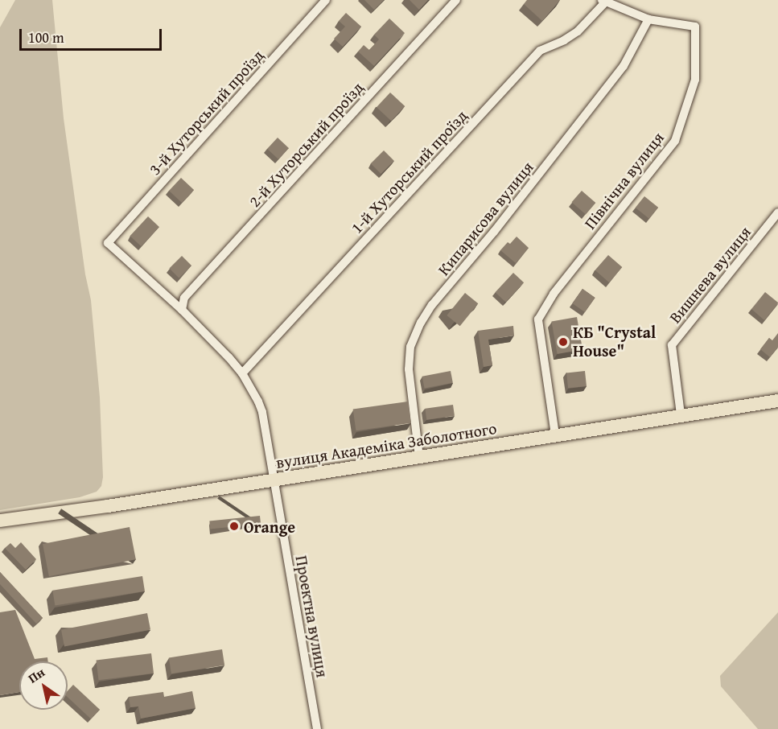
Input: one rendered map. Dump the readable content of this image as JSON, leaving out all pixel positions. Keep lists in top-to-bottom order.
{
  "streets": {
    "main road": ["вулиця Академіка Заболотного"],
    "street": [
      "3-й Хуторський проїзд",
      "2-й Хуторський проїзд",
      "1-й Хуторський проїзд",
      "Північна вулиця",
      "Кипарисова вулиця",
      "Вишнева вулиця",
      "Проектна вулиця"
    ]
  },
  "crossings": [
    ["3-й Хуторський проїзд", "Проектна вулиця"],
    ["2-й Хуторський проїзд", "Проектна вулиця"],
    ["1-й Хуторський проїзд", "Північна вулиця"],
    ["1-й Хуторський проїзд", "Проектна вулиця"],
    ["Північна вулиця", "Кипарисова вулиця"],
    ["Північна вулиця", "вулиця Академіка Заболотного"],
    ["Кипарисова вулиця", "вулиця Академіка Заболотного"],
    ["Вишнева вулиця", "вулиця Академіка Заболотного"],
    ["вулиця Академіка Заболотного", "Проектна вулиця"]
  ],
  "places": ["КБ \"Crystal House\"", "Orange"],
  "scale_bar": "100 m",
  "north": "top left"
}
